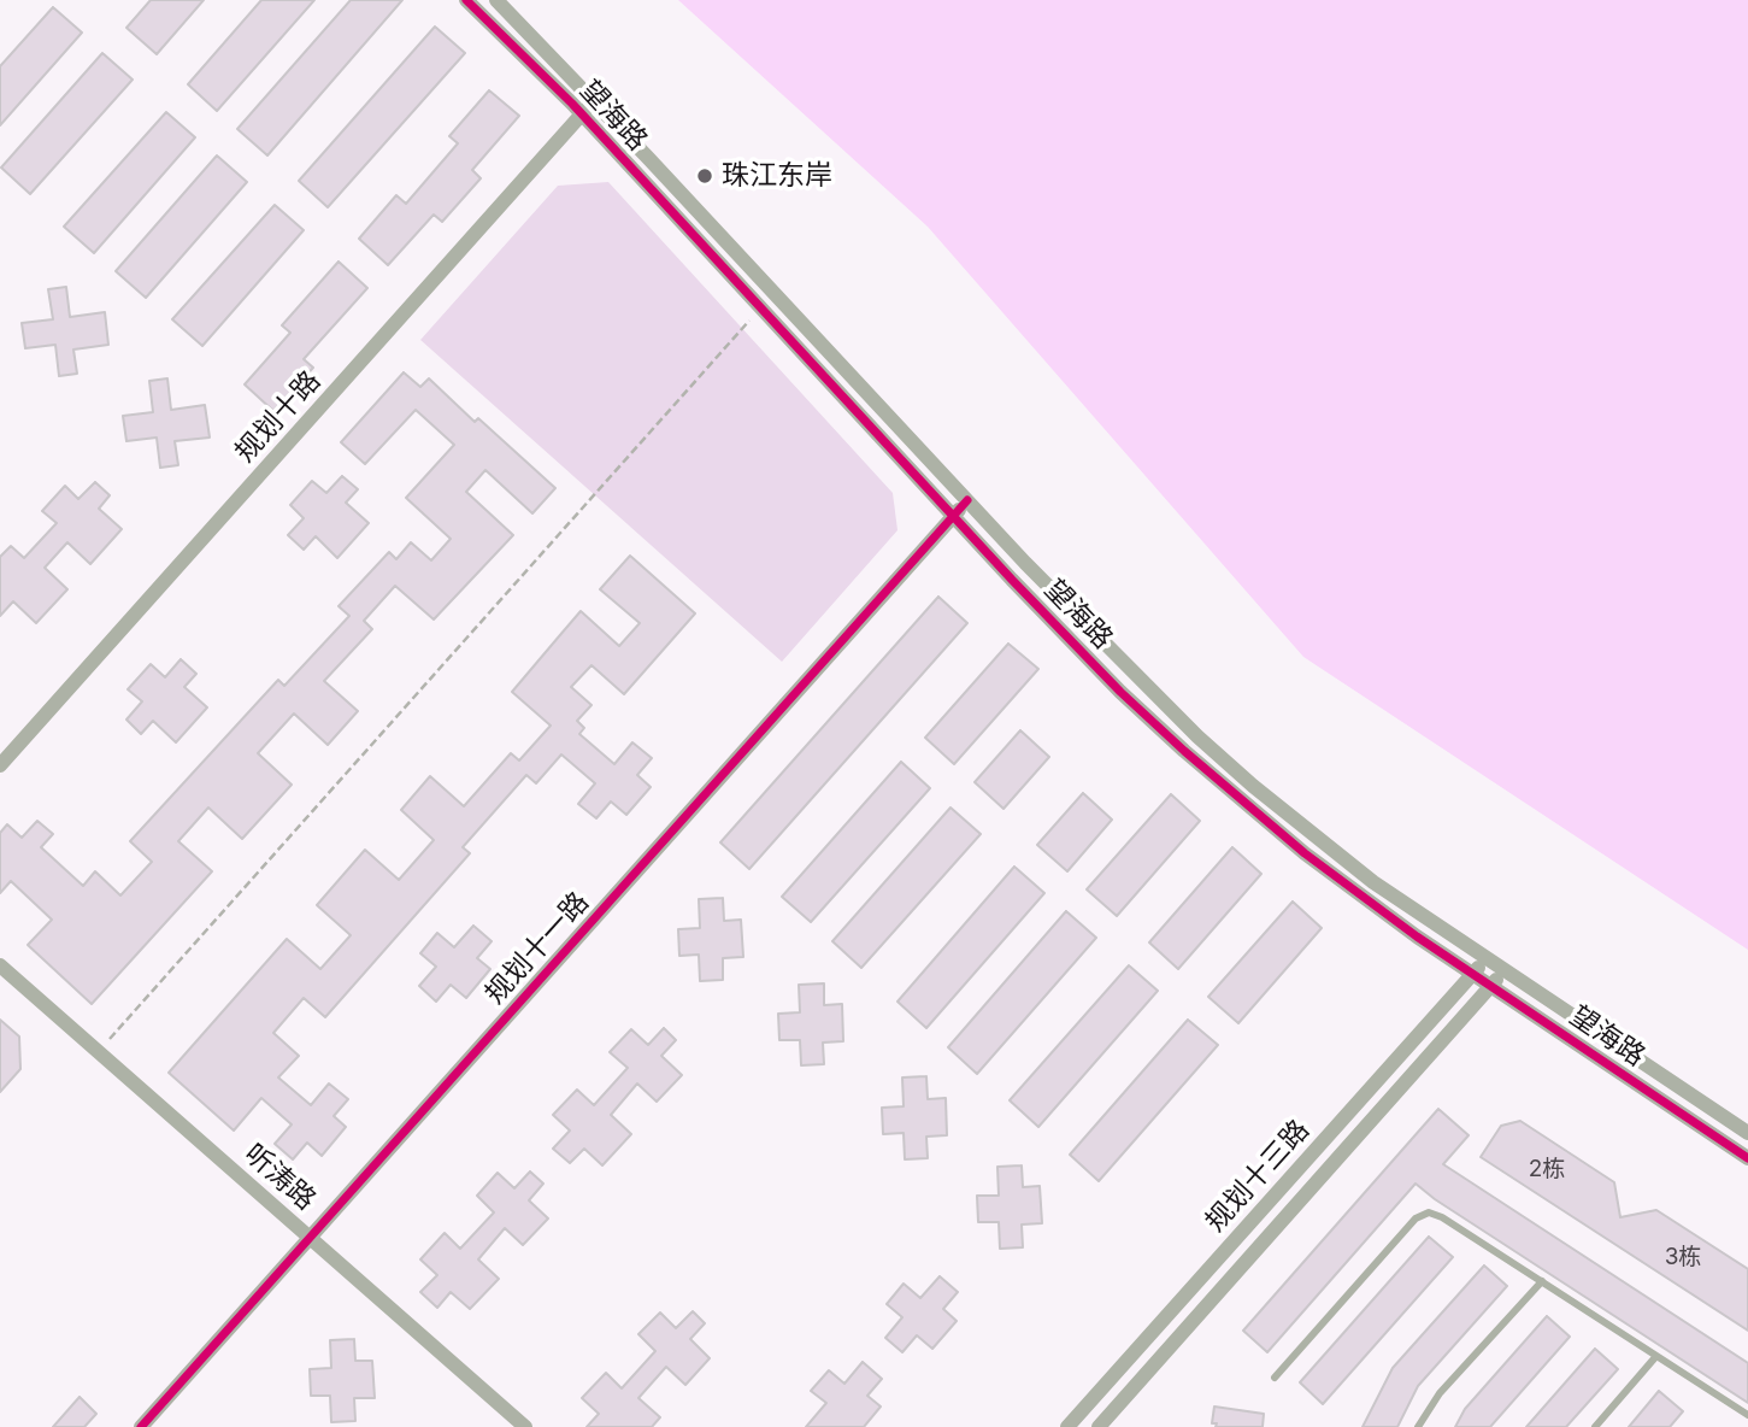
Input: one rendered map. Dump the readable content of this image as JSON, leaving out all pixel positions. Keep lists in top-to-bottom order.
{
  "streets": {
    "street": [
      "望海路",
      "规划十路",
      "规划十一路",
      "规划十三路",
      "听涛路"
    ]
  },
  "crossings": [
    ["望海路", "规划十路"],
    ["望海路", "规划十一路"],
    ["望海路", "规划十三路"],
    ["规划十一路", "听涛路"]
  ],
  "places": ["珠江东岸"],
  "house_numbers": ["2栋", "3栋"]
}
